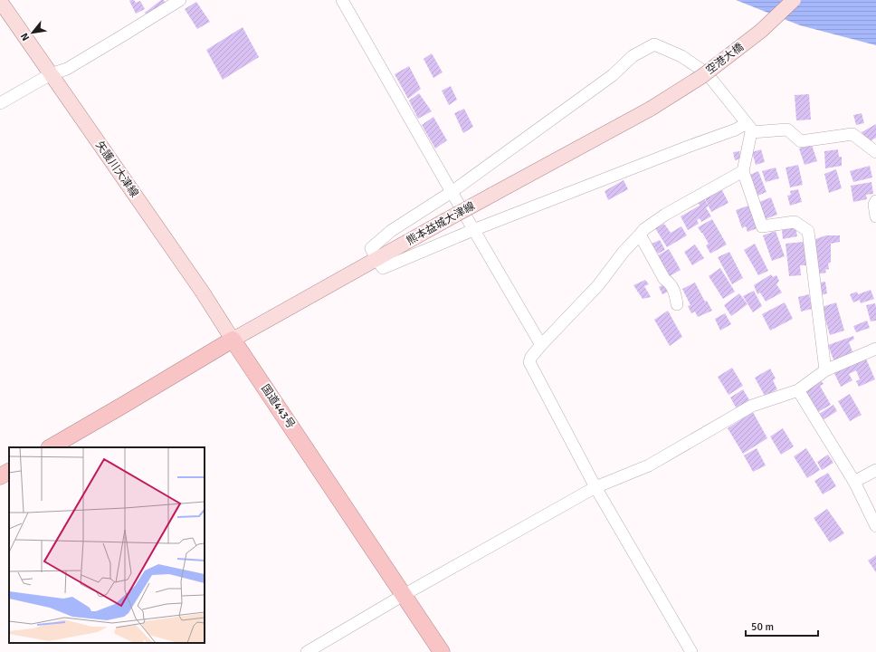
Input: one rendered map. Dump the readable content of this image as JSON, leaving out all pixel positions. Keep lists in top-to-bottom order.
{
  "streets": {
    "highway": ["国道443号"],
    "main road": ["空港大橋", "矢護川大津線", "熊本益城大津線"]
  },
  "crossings": [
    ["空港大橋", "熊本益城大津線"],
    ["矢護川大津線", "熊本益城大津線"],
    ["矢護川大津線", "国道443号"],
    ["熊本益城大津線", "国道443号"]
  ],
  "scale_bar": "50 m",
  "north": "bottom left"
}
